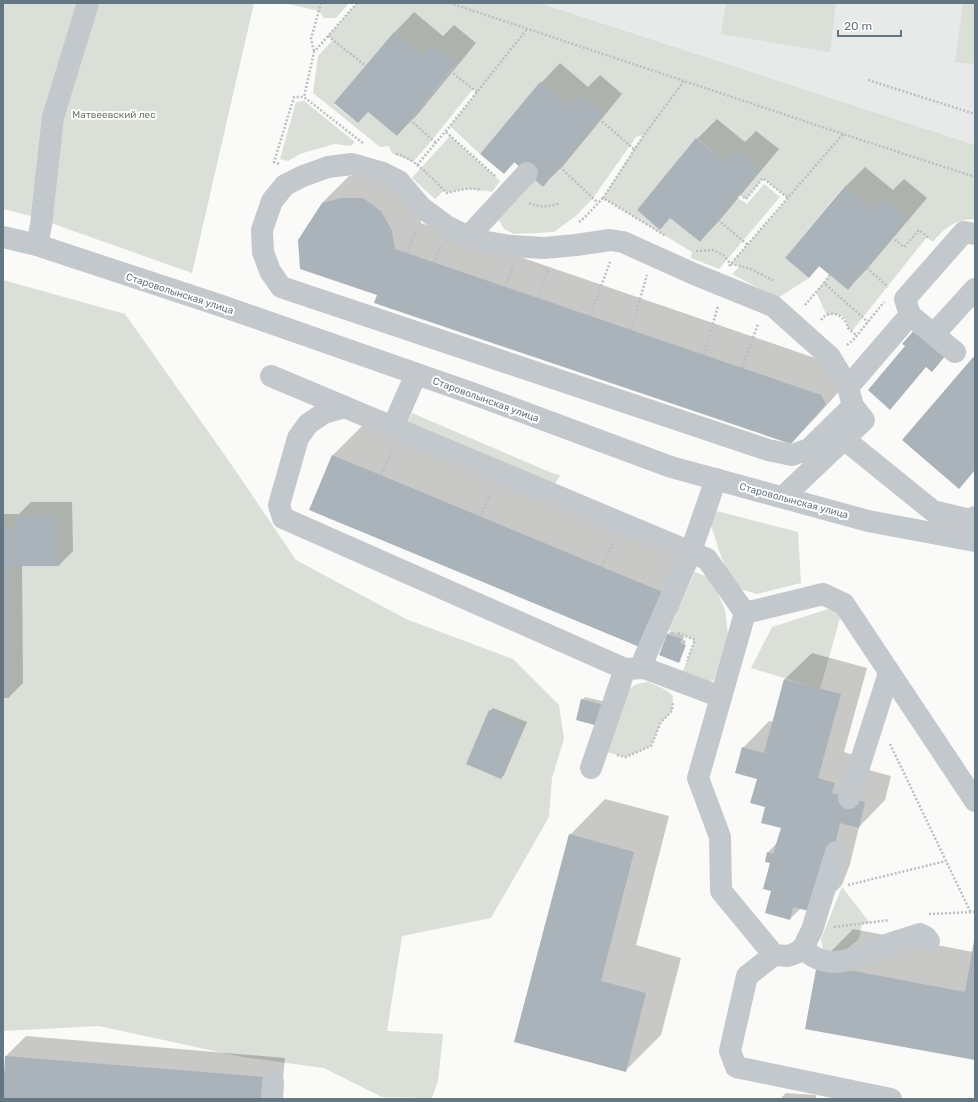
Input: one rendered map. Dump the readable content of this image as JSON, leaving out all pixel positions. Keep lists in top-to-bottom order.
{
  "streets": {
    "street": ["Староволынская улица"]
  },
  "parks": ["Матвеевский лес"],
  "scale_bar": "20 m"
}
